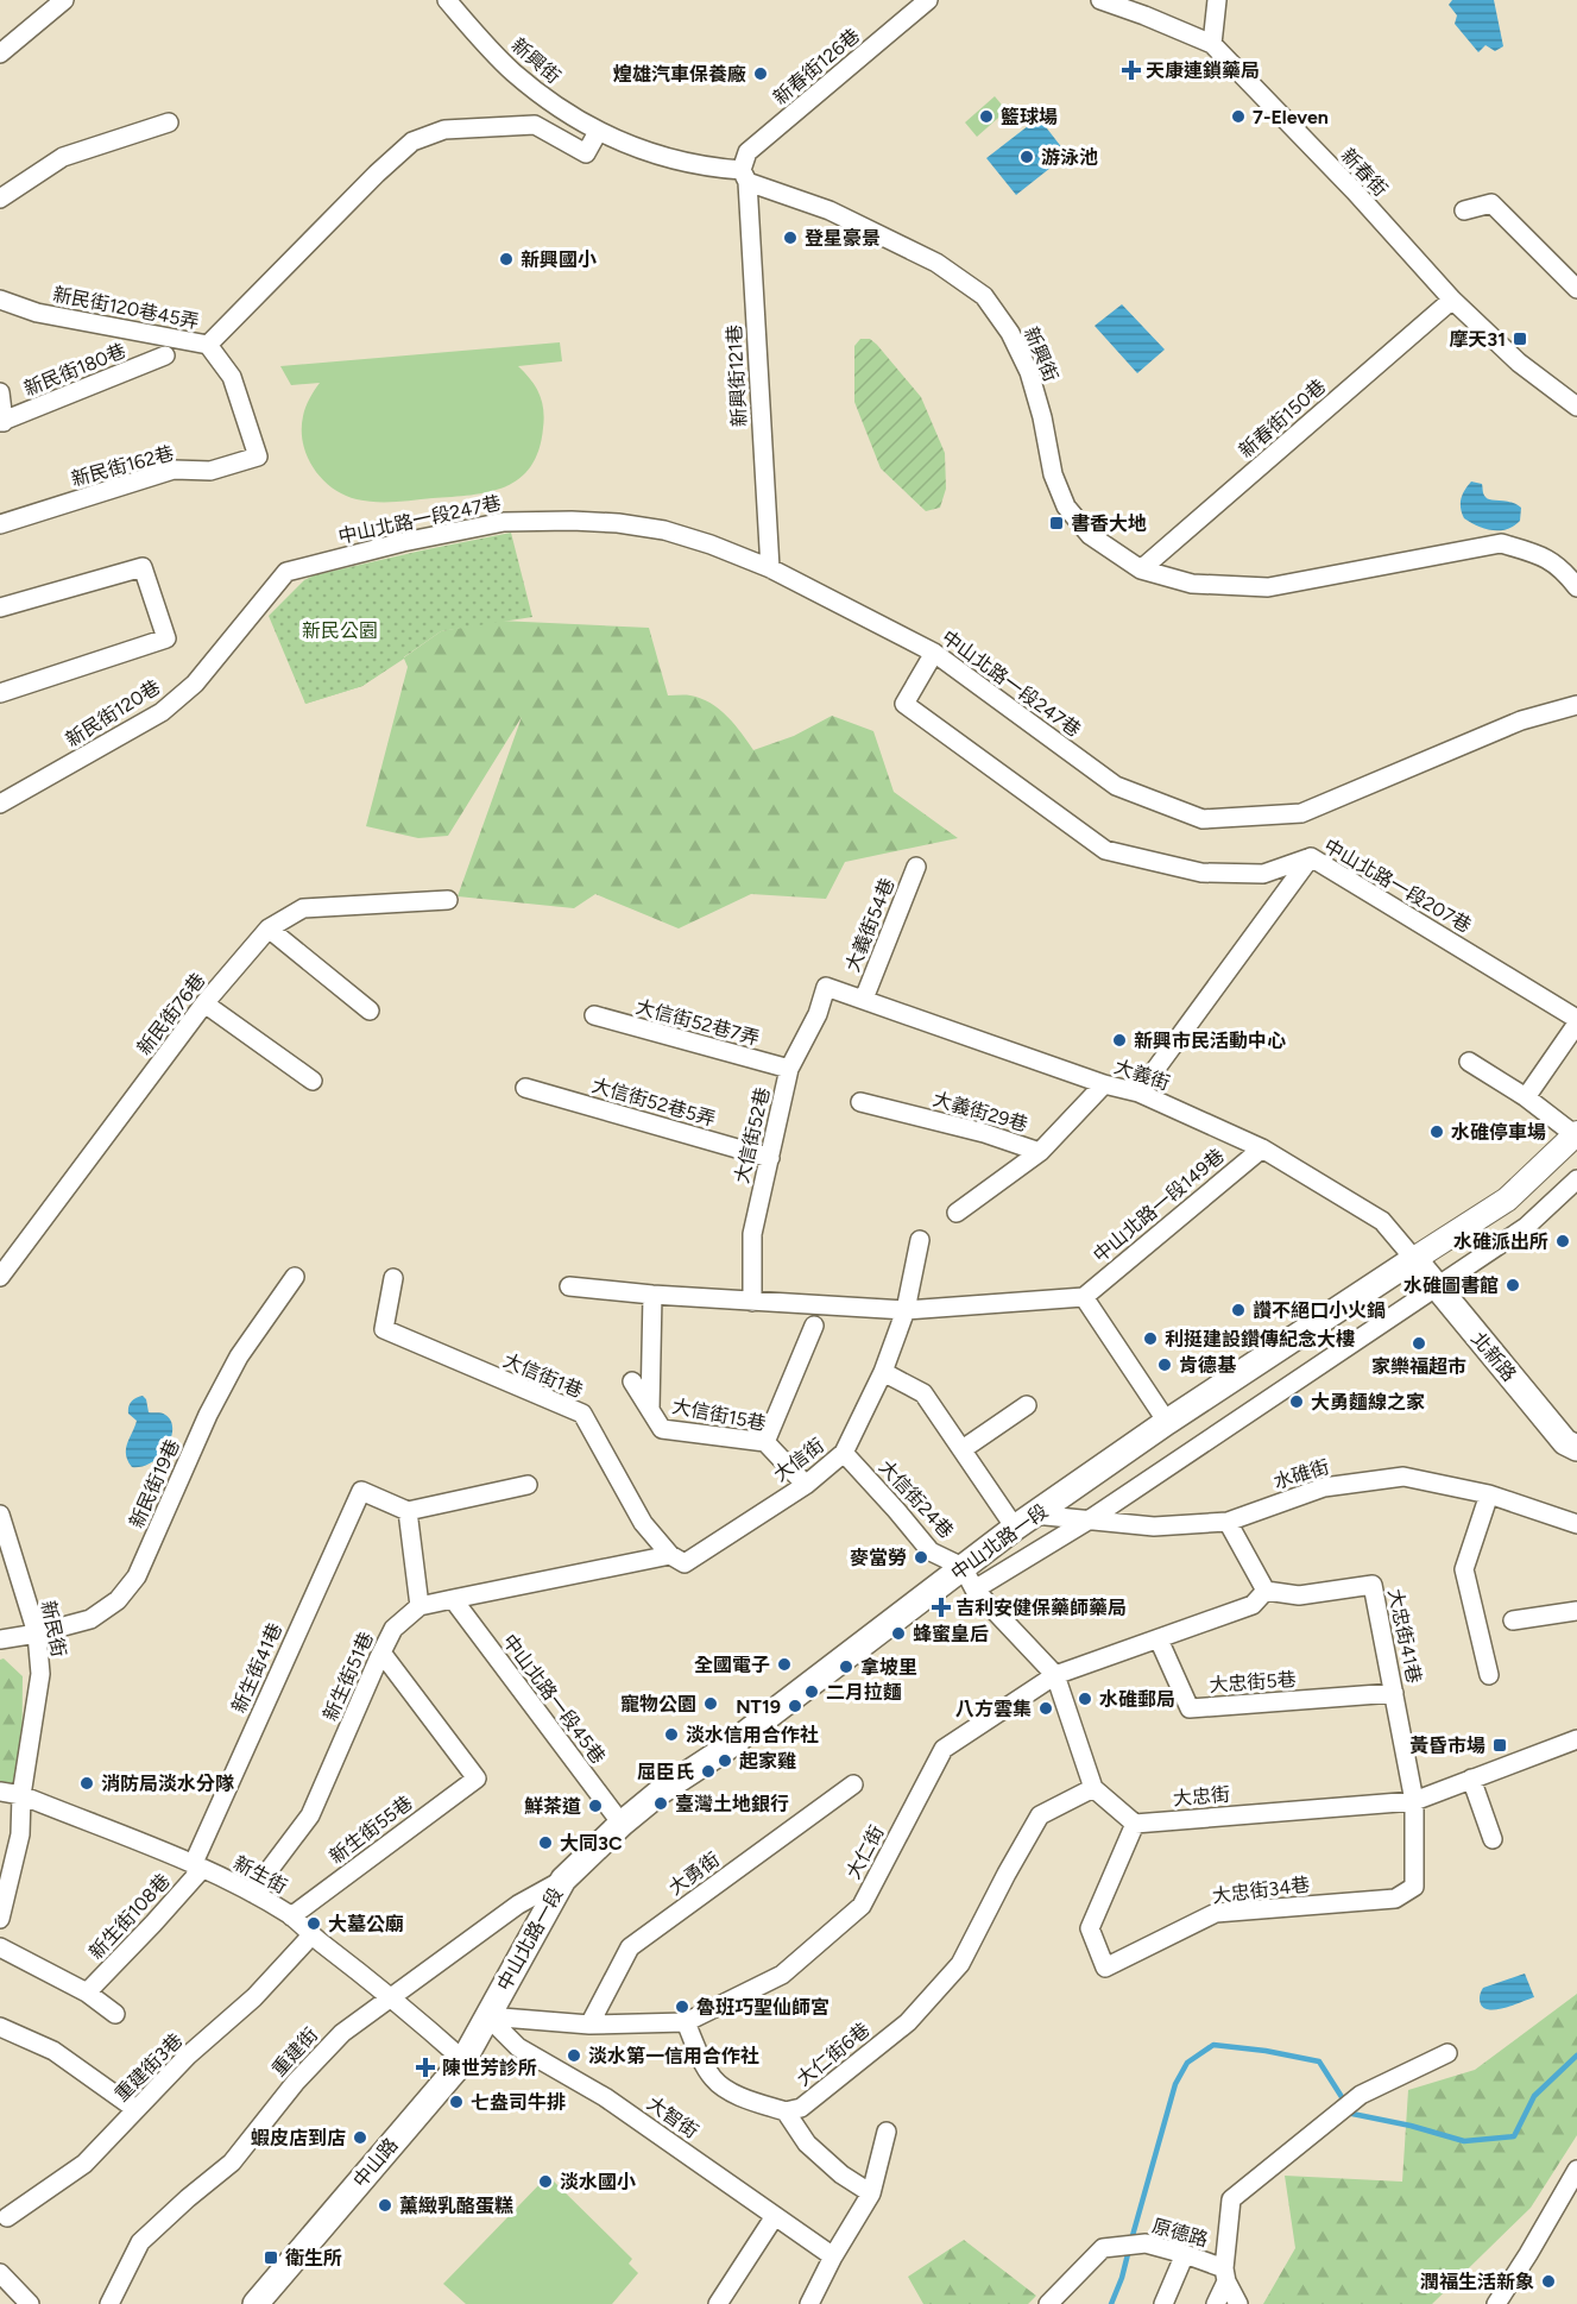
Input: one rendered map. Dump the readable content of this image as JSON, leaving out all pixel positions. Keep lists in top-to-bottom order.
{
  "streets": {
    "main road": ["北新路", "中山北路一段", "中山路"],
    "street": [
      "新興街",
      "新春街126巷",
      "新春街",
      "新民街120巷45弄",
      "新民街180巷",
      "新興街121巷",
      "新春街150巷",
      "新民街162巷",
      "中山北路一段247巷",
      "新民街120巷",
      "中山北路一段207巷",
      "大義街54巷",
      "新民街76巷",
      "大信街52巷7弄",
      "大義街",
      "大信街52巷5弄",
      "大義街29巷",
      "大信街52巷",
      "中山北路一段149巷",
      "大信街1巷",
      "大信街15巷",
      "大信街",
      "水碓街",
      "新民街19巷",
      "大信街24巷",
      "新民街",
      "大忠街41巷",
      "新生街41巷",
      "新生街51巷",
      "大忠街5巷",
      "中山北路一段45巷",
      "大忠街",
      "新生街55巷",
      "大仁街",
      "大勇街",
      "新生街",
      "大忠街34巷",
      "新生街108巷",
      "重建街",
      "大仁街6巷",
      "重建街3巷",
      "大智街",
      "原德路"
    ]
  },
  "crossings": [
    ["新興街", "新春街126巷"],
    ["新興街", "新興街121巷"],
    ["新興街", "新春街150巷"],
    ["新春街126巷", "新興街121巷"],
    ["新春街", "新春街150巷"],
    ["新民街120巷45弄", "新民街162巷"],
    ["新興街121巷", "中山北路一段247巷"],
    ["中山北路一段247巷", "新民街120巷"],
    ["中山北路一段247巷", "中山北路一段207巷"],
    ["大義街54巷", "大義街"],
    ["大信街52巷7弄", "大信街52巷"],
    ["大義街", "大義街29巷"],
    ["大義街", "大信街52巷"],
    ["大義街", "中山北路一段149巷"],
    ["大義街", "北新路"],
    ["大義街", "中山北路一段"],
    ["大信街52巷5弄", "大信街52巷"],
    ["北新路", "中山北路一段"],
    ["大信街1巷", "大信街"],
    ["大信街15巷", "大信街"],
    ["大信街", "大信街24巷"],
    ["水碓街", "中山北路一段"],
    ["新民街19巷", "新民街"],
    ["大信街24巷", "中山北路一段"],
    ["中山北路一段", "中山北路一段45巷"],
    ["中山北路一段", "大仁街"],
    ["中山北路一段", "重建街"],
    ["中山北路一段", "大智街"],
    ["中山北路一段", "中山路"],
    ["新民街", "新生街"],
    ["大忠街41巷", "大忠街5巷"],
    ["大忠街41巷", "大忠街"],
    ["大忠街41巷", "大忠街34巷"],
    ["新生街41巷", "新生街"],
    ["新生街41巷", "新生街108巷"],
    ["新生街51巷", "新生街55巷"],
    ["新生街51巷", "新生街"],
    ["大忠街", "大忠街34巷"],
    ["新生街55巷", "新生街"],
    ["大仁街", "大勇街"],
    ["大仁街", "大智街"],
    ["大仁街", "中山路"],
    ["新生街", "新生街108巷"],
    ["新生街", "重建街"],
    ["新生街", "重建街3巷"],
    ["新生街", "中山路"],
    ["大智街", "中山路"]
  ],
  "parks": ["新民公園"],
  "places": {
    "health": ["天康連鎖藥局", "吉利安健保藥師藥局", "陳世芳診所"],
    "other": [
      "煌雄汽車保養廠",
      "籃球場",
      "7-Eleven",
      "游泳池",
      "登星豪景",
      "新興國小",
      "新興市民活動中心",
      "水碓停車場",
      "水碓派出所",
      "水碓圖書館",
      "讚不絕口小火鍋",
      "利挺建設鑽傳紀念大樓",
      "家樂福超市",
      "肯德基",
      "大勇麵線之家",
      "麥當勞",
      "蜂蜜皇后",
      "全國電子",
      "拿坡里",
      "二月拉麵",
      "水碓郵局",
      "寵物公園",
      "NT19",
      "八方雲集",
      "淡水信用合作社",
      "起家雞",
      "屈臣氏",
      "消防局淡水分隊",
      "臺灣土地銀行",
      "鮮茶道",
      "大同3C",
      "大墓公廟",
      "魯班巧聖仙師宮",
      "淡水第一信用合作社",
      "七盎司牛排",
      "蝦皮店到店",
      "淡水國小",
      "薰緻乳酪蛋糕",
      "潤福生活新象"
    ],
    "transit": [
      "摩天31",
      "書香大地",
      "黃昏市場",
      "衛生所"
    ]
  }
}
